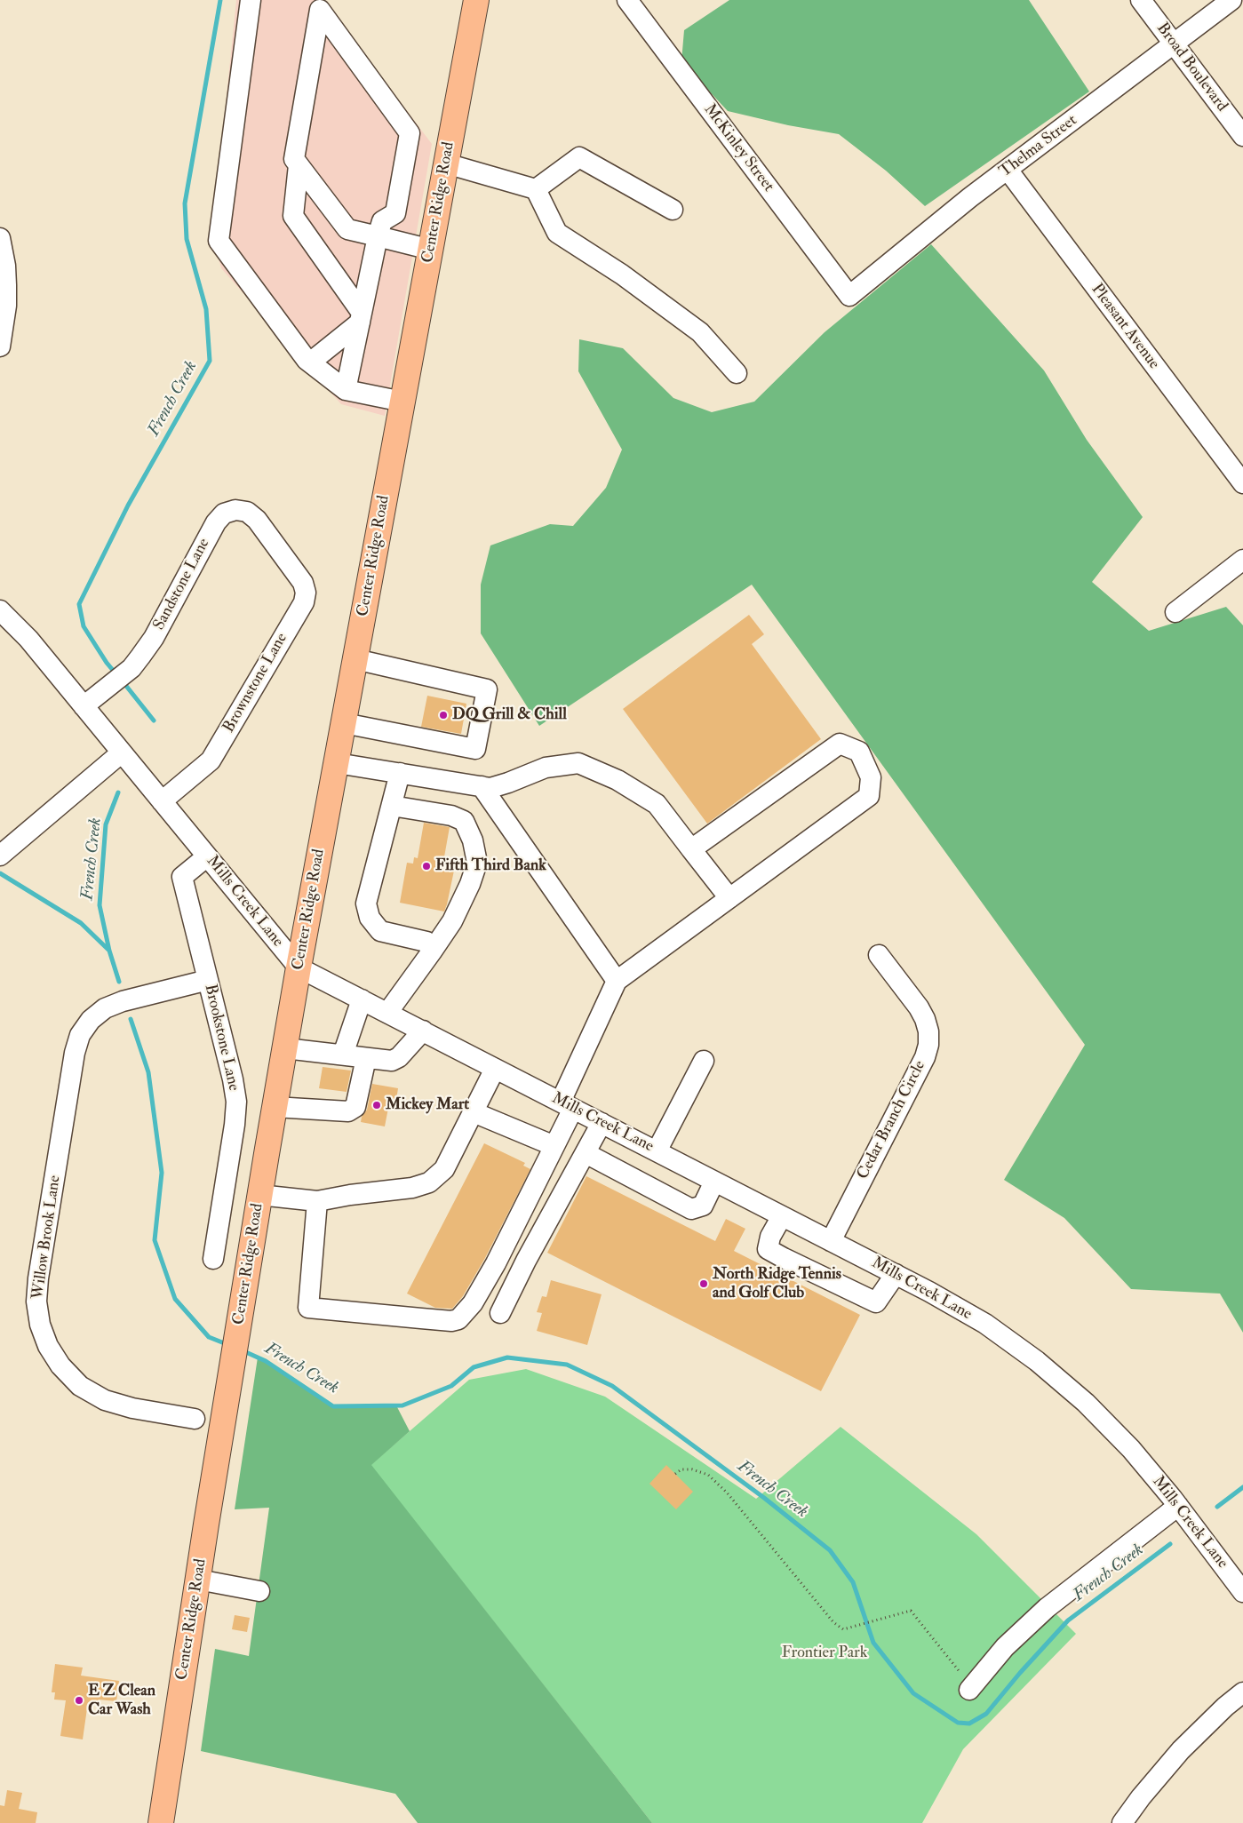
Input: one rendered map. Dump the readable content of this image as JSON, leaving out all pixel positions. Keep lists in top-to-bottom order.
{
  "streets": {
    "main road": ["Center Ridge Road"],
    "street": [
      "Broad Boulevard",
      "Thelma Street",
      "McKinley Street",
      "Pleasant Avenue",
      "Sandstone Lane",
      "Brownstone Lane",
      "Mills Creek Lane",
      "Brookstone Lane",
      "Cedar Branch Circle",
      "Willow Brook Lane"
    ]
  },
  "crossings": [
    ["Broad Boulevard", "Thelma Street"],
    ["Thelma Street", "McKinley Street"],
    ["Thelma Street", "Pleasant Avenue"],
    ["Center Ridge Road", "Mills Creek Lane"],
    ["Sandstone Lane", "Brownstone Lane"],
    ["Sandstone Lane", "Mills Creek Lane"],
    ["Brownstone Lane", "Mills Creek Lane"],
    ["Mills Creek Lane", "Brookstone Lane"],
    ["Mills Creek Lane", "Cedar Branch Circle"],
    ["Brookstone Lane", "Willow Brook Lane"]
  ],
  "water": ["French Creek"],
  "parks": ["Frontier Park"],
  "places": [
    "DQ Grill & Chill",
    "Fifth Third Bank",
    "Mickey Mart",
    "North Ridge Tennis and Golf Club",
    "E Z Clean Car Wash"
  ]
}
